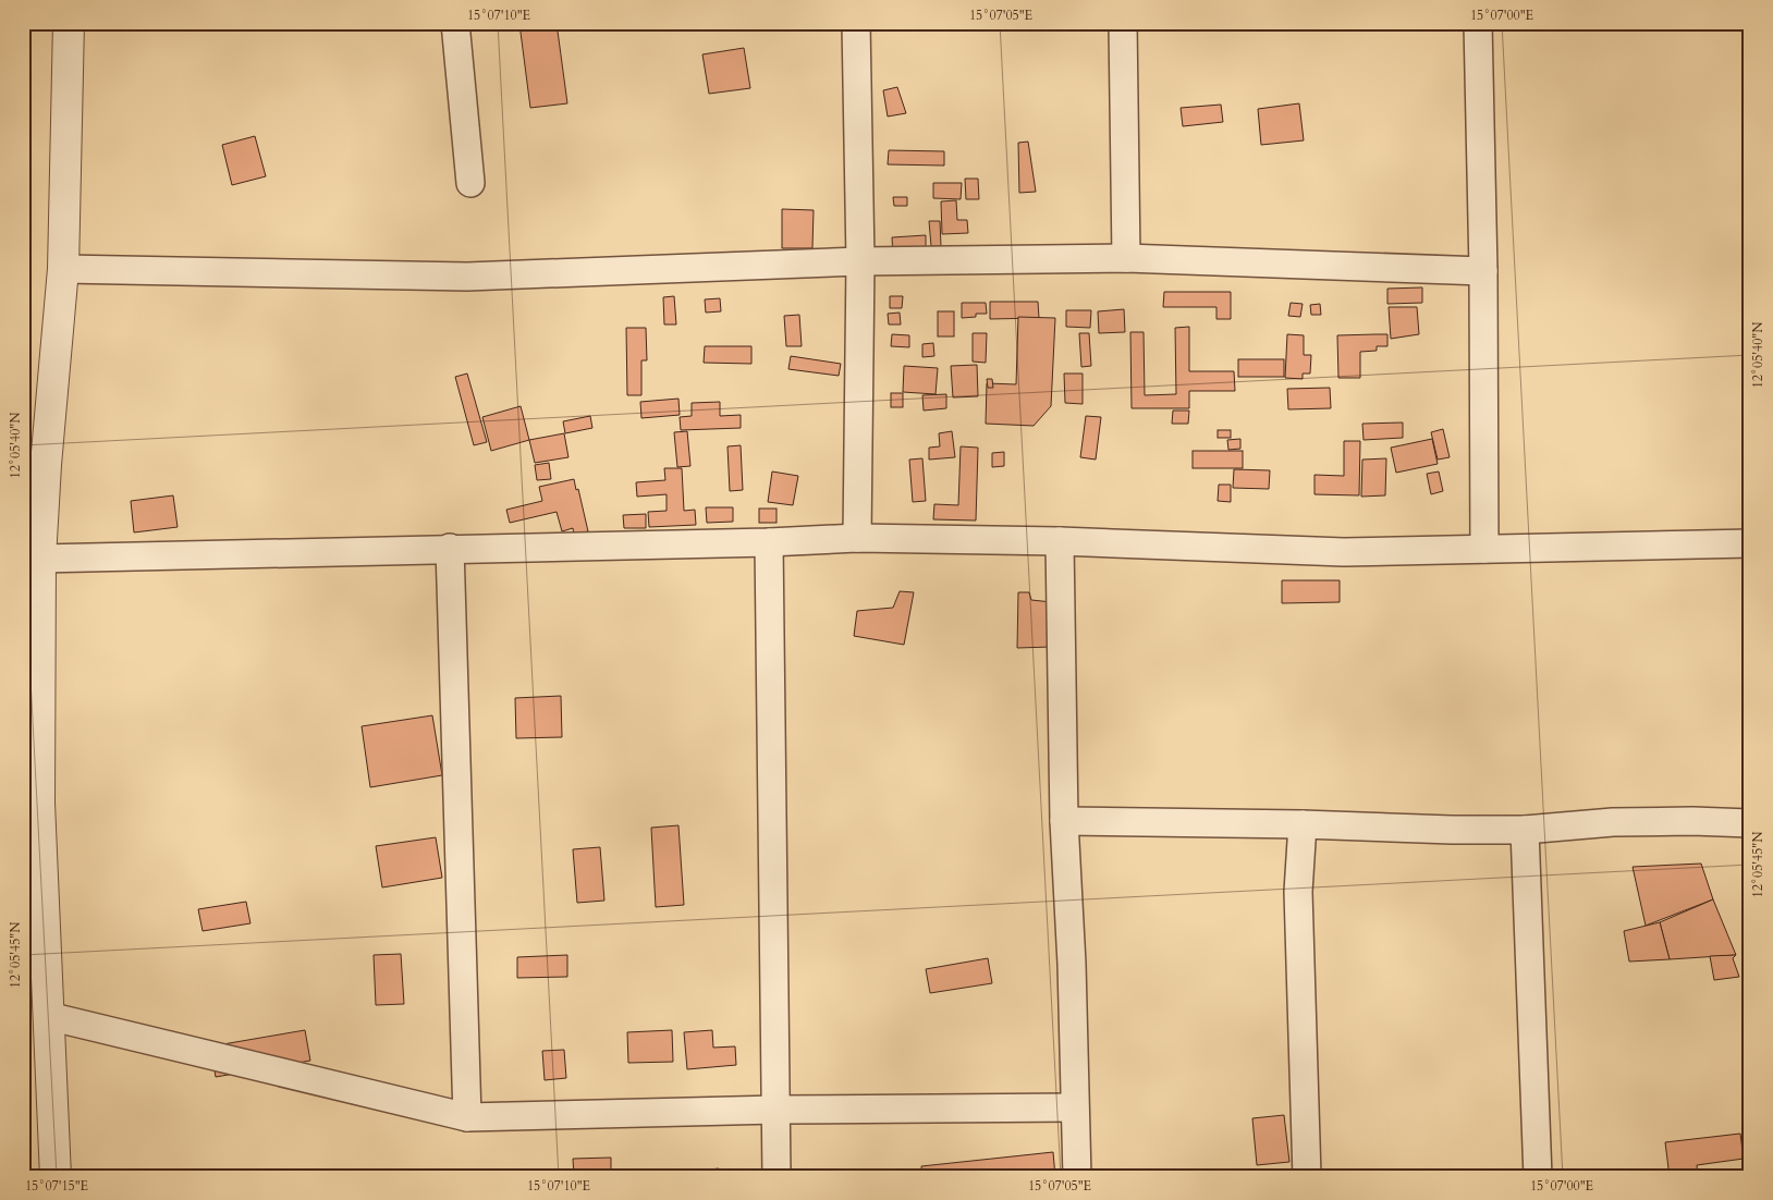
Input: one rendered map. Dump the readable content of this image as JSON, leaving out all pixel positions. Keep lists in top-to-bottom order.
{
  "coordinates": [
    "15°07'10\"E",
    "15°07'05\"E",
    "15°07'00\"E",
    "12°05'40\"N",
    "12°05'45\"N",
    "15°07'15\"E"
  ]
}
